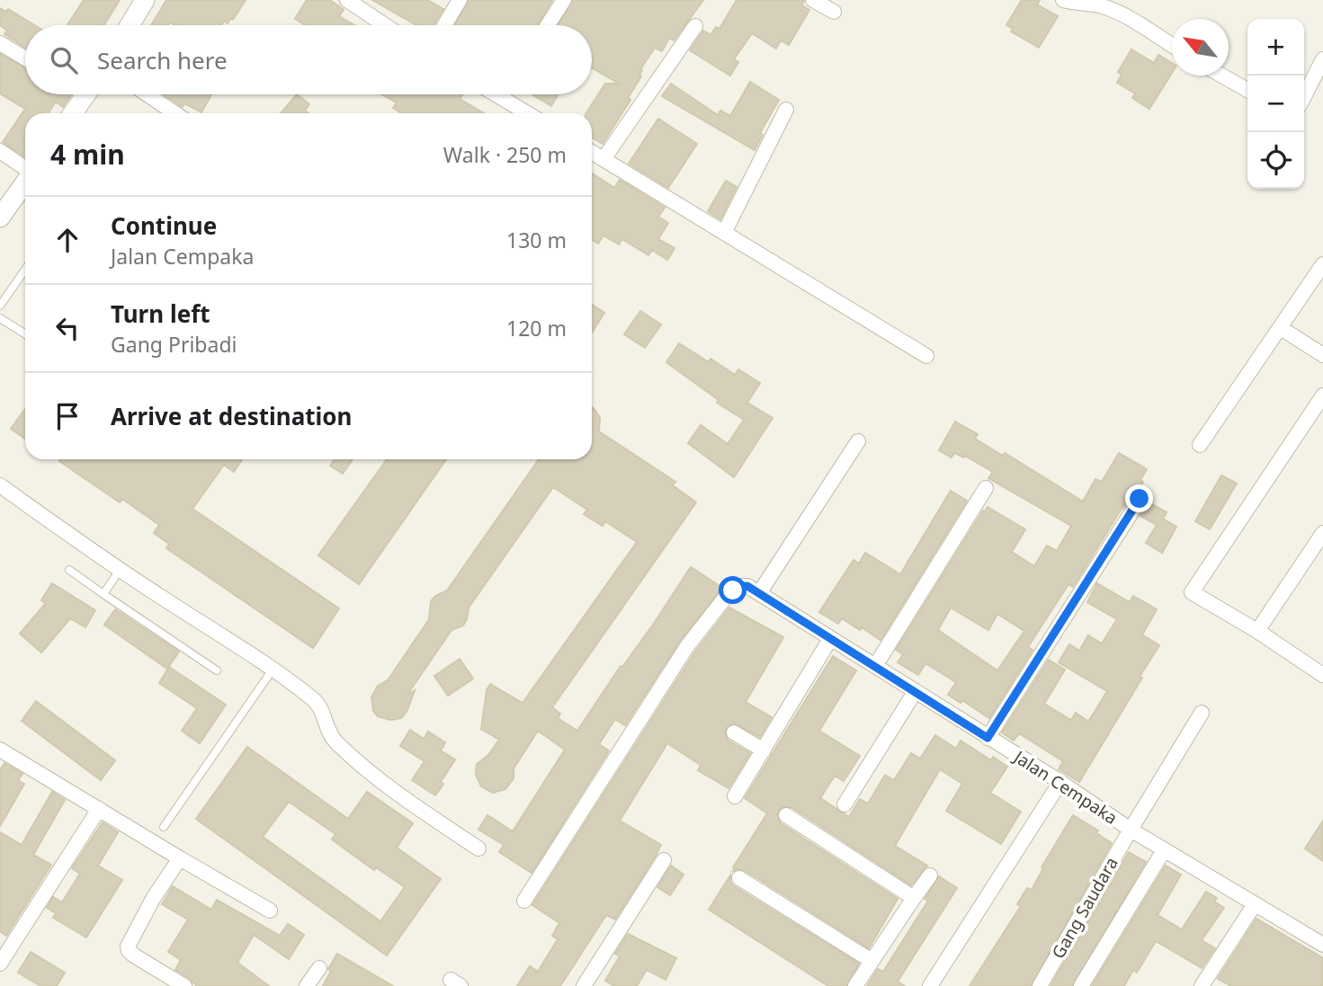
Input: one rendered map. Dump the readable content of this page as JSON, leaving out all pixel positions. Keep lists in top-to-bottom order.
{
  "streets": {
    "street": ["Jalan Cempaka", "Gang Saudara"]
  },
  "crossings": [
    ["Jalan Cempaka", "Gang Saudara"]
  ],
  "north": "top left",
  "page": {
    "map_buttons": ["+", "−"],
    "search": "Search here",
    "heading": ["4 min", "Walk · 250 m"],
    "list": [
      ["Continue", "Jalan Cempaka", "130 m"],
      ["Turn left", "Gang Pribadi", "120 m"],
      "Arrive at destination"
    ]
  }
}
